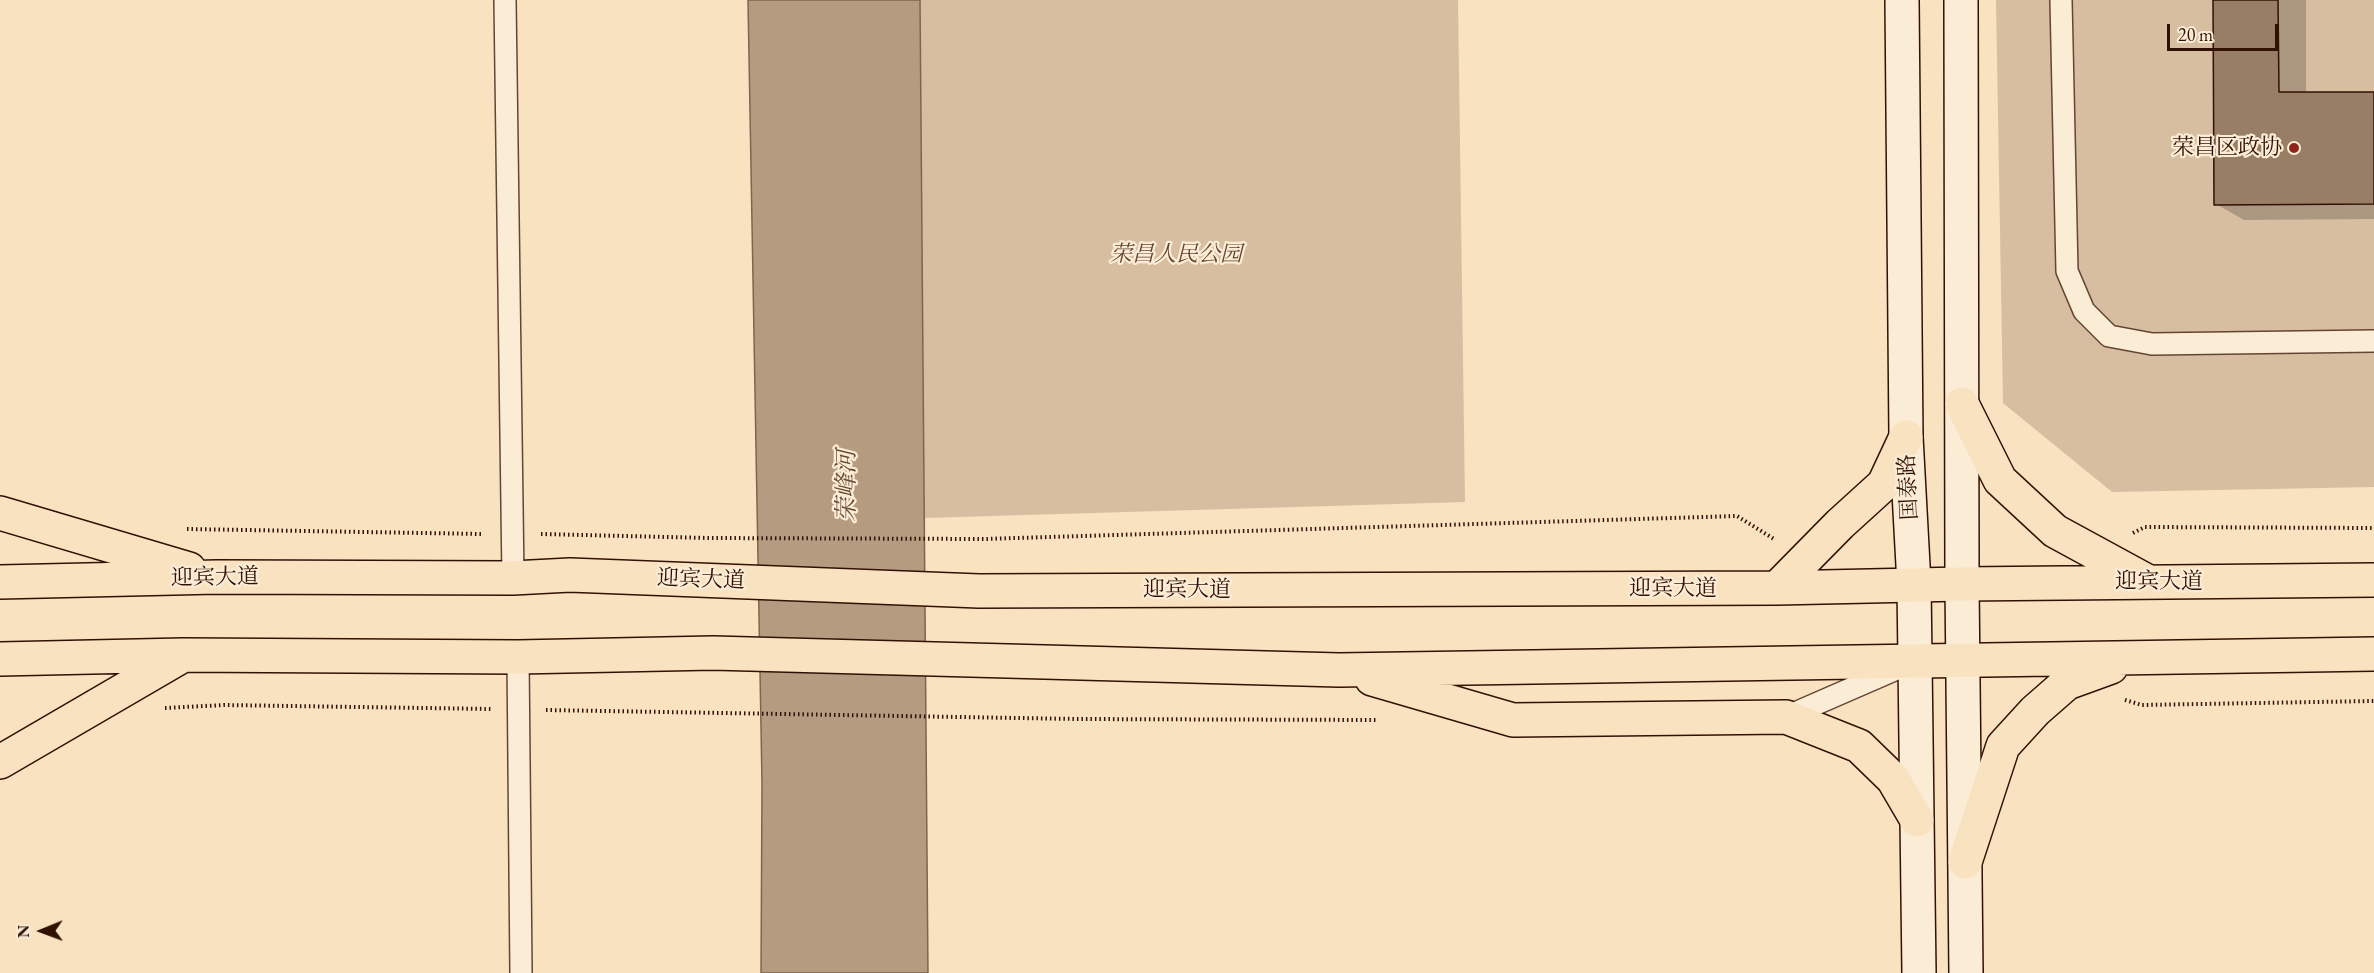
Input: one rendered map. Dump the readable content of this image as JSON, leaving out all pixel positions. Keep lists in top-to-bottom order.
{
  "streets": {
    "main road": ["国泰路", "迎宾大道"]
  },
  "crossings": [
    ["国泰路", "迎宾大道"]
  ],
  "water": ["荣峰河"],
  "parks": ["荣昌人民公园"],
  "places": ["荣昌区政协"],
  "scale_bar": "20 m",
  "north": "left"
}
